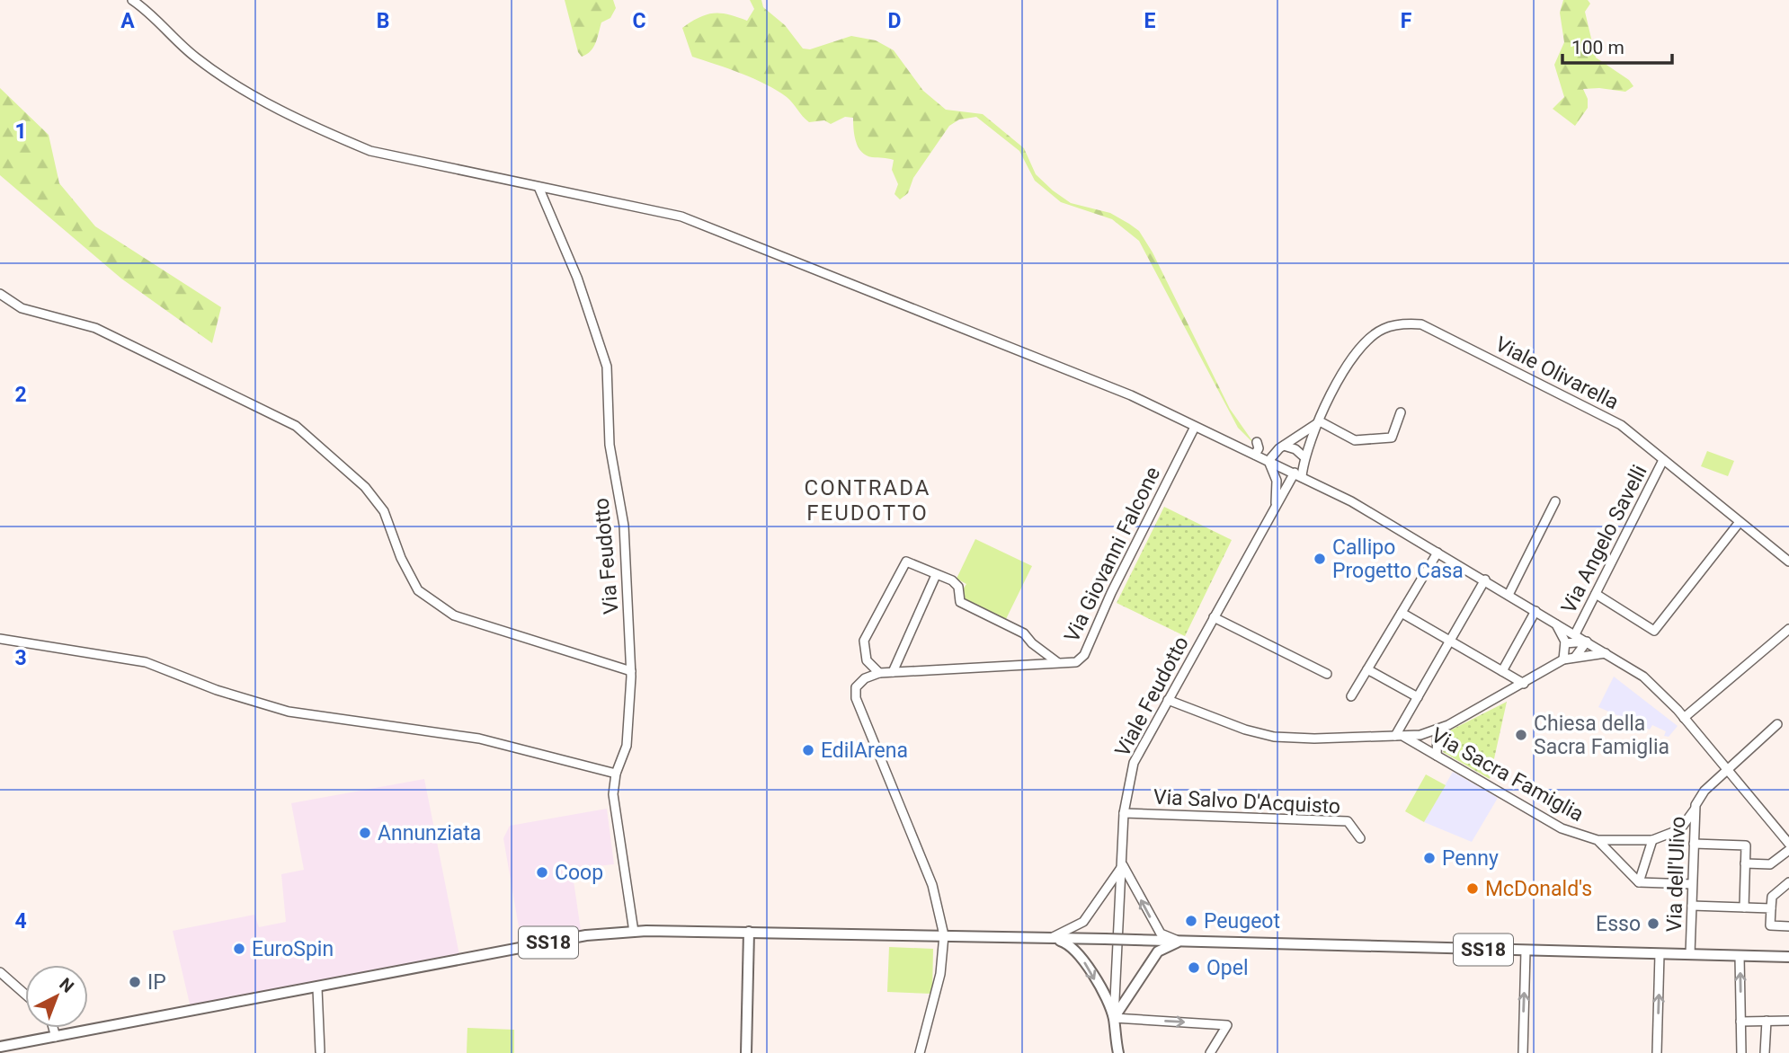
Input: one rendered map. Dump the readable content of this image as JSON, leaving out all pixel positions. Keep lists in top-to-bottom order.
{
  "streets": {
    "main road": ["SS18"],
    "street": [
      "Viale Olivarella",
      "Via Angelo Savelli",
      "Via Giovanni Falcone",
      "Via Feudotto",
      "Viale Feudotto",
      "Via Sacra Famiglia",
      "Via Salvo D'Acquisto",
      "Via dell'Ulivo"
    ]
  },
  "crossings": [
    ["Viale Olivarella", "Via Angelo Savelli"],
    ["Viale Olivarella", "Viale Feudotto"],
    ["Via Feudotto", "SS18"],
    ["Viale Feudotto", "Via Salvo D'Acquisto"],
    ["Via dell'Ulivo", "SS18"]
  ],
  "districts": ["CONTRADA FEUDOTTO"],
  "places": [
    "Callipo Progetto Casa",
    "Chiesa della Sacra Famiglia",
    "EdilArena",
    "Annunziata",
    "Penny",
    "Coop",
    "McDonald's",
    "Peugeot",
    "Esso",
    "EuroSpin",
    "Opel",
    "IP"
  ],
  "scale_bar": "100 m",
  "north": "top right",
  "grid": {
    "columns": [
      "A",
      "B",
      "C",
      "D",
      "E",
      "F"
    ],
    "rows": [
      "1",
      "2",
      "3",
      "4"
    ]
  }
}
